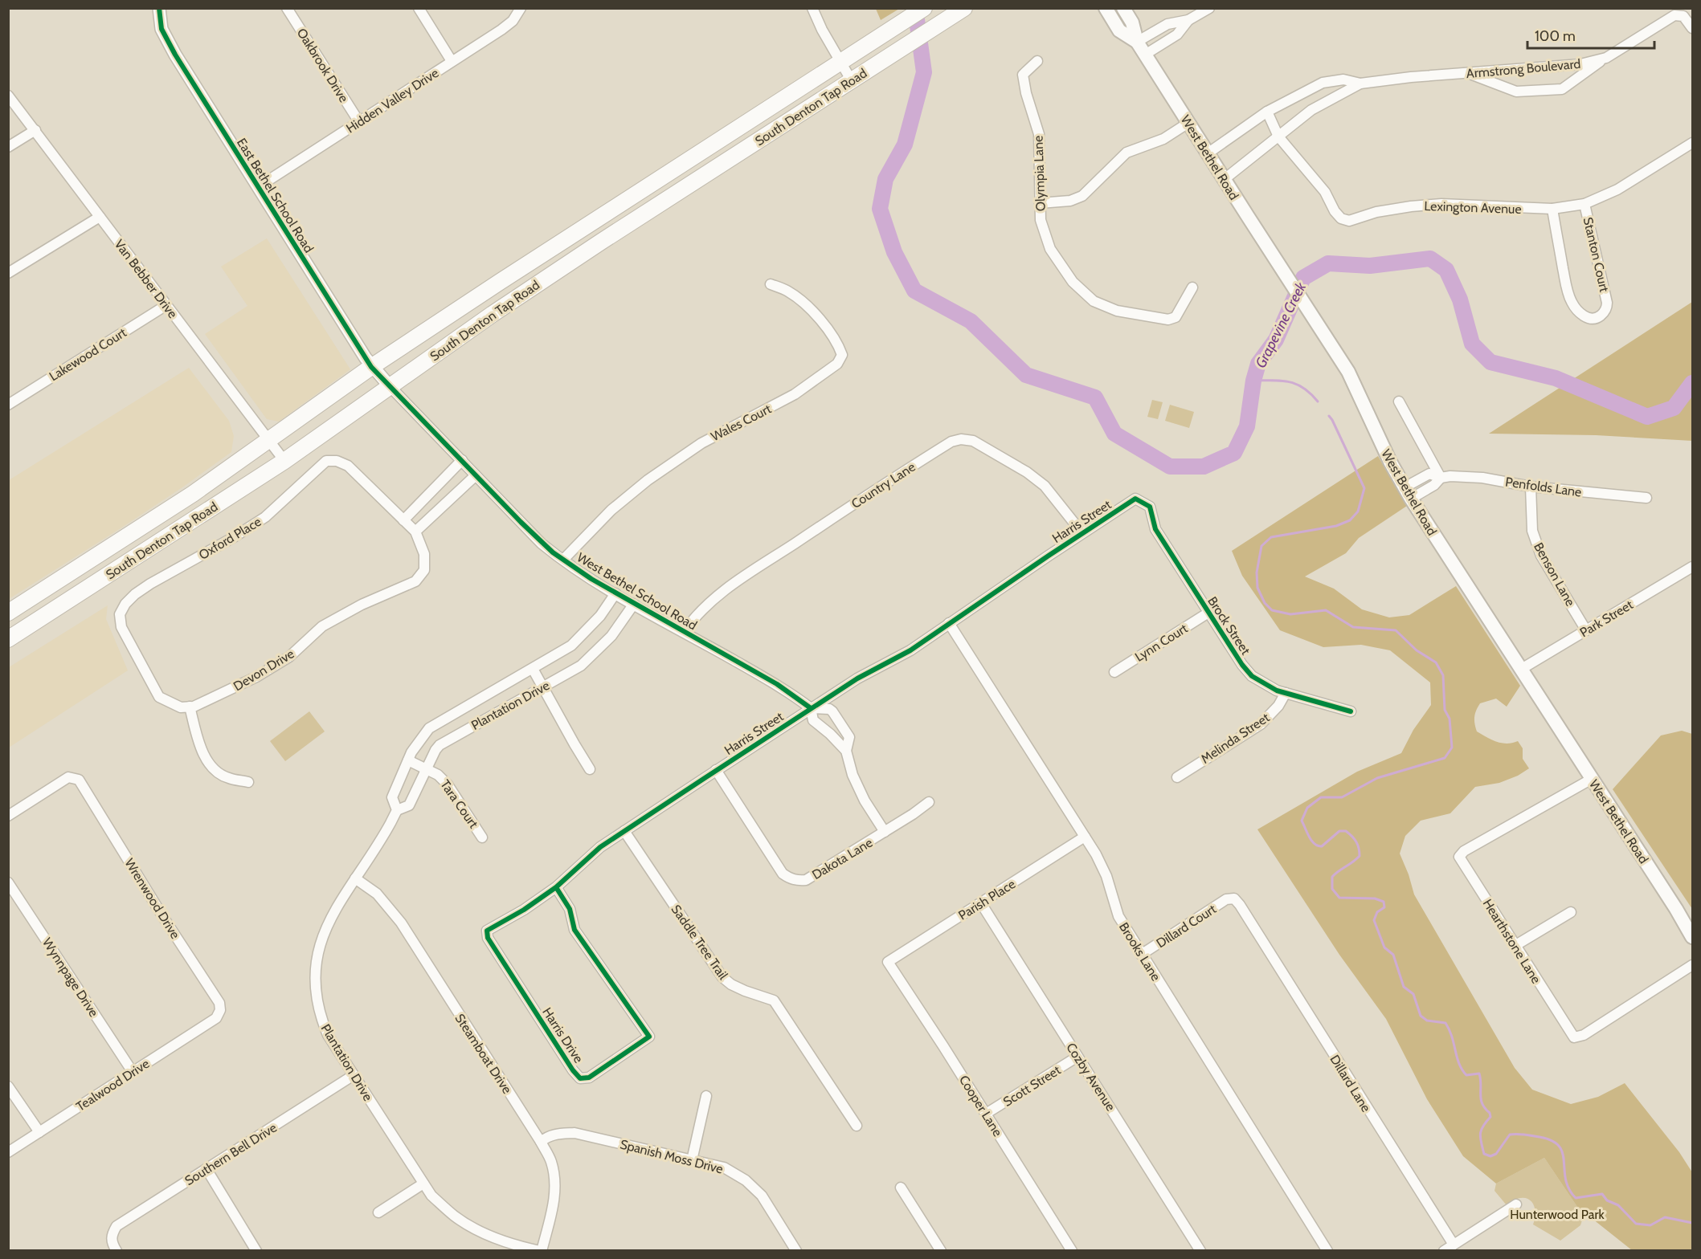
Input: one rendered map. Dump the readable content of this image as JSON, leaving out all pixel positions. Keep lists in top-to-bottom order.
{
  "streets": {
    "main road": ["South Denton Tap Road", "West Bethel Road"],
    "street": [
      "Oakbrook Drive",
      "Armstrong Boulevard",
      "Hidden Valley Drive",
      "Olympia Lane",
      "East Bethel School Road",
      "Lexington Avenue",
      "Stanton Court",
      "Van Bebber Drive",
      "Lakewood Court",
      "Wales Court",
      "Country Lane",
      "Penfolds Lane",
      "Harris Street",
      "Oxford Place",
      "Benson Lane",
      "West Bethel School Road",
      "Park Street",
      "Brock Street",
      "Lynn Court",
      "Devon Drive",
      "Plantation Drive",
      "Melinda Street",
      "Tara Court",
      "Dakota Lane",
      "Wrenwood Drive",
      "Parish Place",
      "Dillard Court",
      "Hearthstone Lane",
      "Saddle Tree Trail",
      "Brooks Lane",
      "Wynnpage Drive",
      "Harris Drive",
      "Steamboat Drive",
      "Cozby Avenue",
      "Dillard Lane",
      "Tealwood Drive",
      "Scott Street",
      "Cooper Lane",
      "Southern Bell Drive",
      "Spanish Moss Drive"
    ]
  },
  "crossings": [
    ["Oakbrook Drive", "Hidden Valley Drive"],
    ["Armstrong Boulevard", "West Bethel Road"],
    ["Armstrong Boulevard", "Lexington Avenue"],
    ["Hidden Valley Drive", "East Bethel School Road"],
    ["South Denton Tap Road", "East Bethel School Road"],
    ["South Denton Tap Road", "Van Bebber Drive"],
    ["South Denton Tap Road", "West Bethel School Road"],
    ["West Bethel Road", "Penfolds Lane"],
    ["West Bethel Road", "Park Street"],
    ["West Bethel Road", "Hearthstone Lane"],
    ["East Bethel School Road", "West Bethel School Road"],
    ["Lexington Avenue", "Stanton Court"],
    ["Van Bebber Drive", "Lakewood Court"],
    ["Wales Court", "West Bethel School Road"],
    ["Country Lane", "Harris Street"],
    ["Country Lane", "West Bethel School Road"],
    ["Penfolds Lane", "Benson Lane"],
    ["Harris Street", "West Bethel School Road"],
    ["Harris Street", "Brock Street"],
    ["Harris Street", "Dakota Lane"],
    ["Harris Street", "Saddle Tree Trail"],
    ["Harris Street", "Brooks Lane"],
    ["Harris Street", "Harris Drive"],
    ["Oxford Place", "Devon Drive"],
    ["Benson Lane", "Park Street"],
    ["West Bethel School Road", "Plantation Drive"],
    ["Brock Street", "Lynn Court"],
    ["Brock Street", "Melinda Street"],
    ["Plantation Drive", "Tara Court"],
    ["Plantation Drive", "Steamboat Drive"],
    ["Plantation Drive", "Southern Bell Drive"],
    ["Wrenwood Drive", "Tealwood Drive"],
    ["Parish Place", "Brooks Lane"],
    ["Parish Place", "Cozby Avenue"],
    ["Parish Place", "Cooper Lane"],
    ["Dillard Court", "Brooks Lane"],
    ["Dillard Court", "Dillard Lane"],
    ["Wynnpage Drive", "Tealwood Drive"],
    ["Steamboat Drive", "Spanish Moss Drive"],
    ["Cozby Avenue", "Scott Street"],
    ["Scott Street", "Cooper Lane"]
  ],
  "water": ["Grapevine Creek"],
  "parks": ["Hunterwood Park"],
  "scale_bar": "100 m"
}
